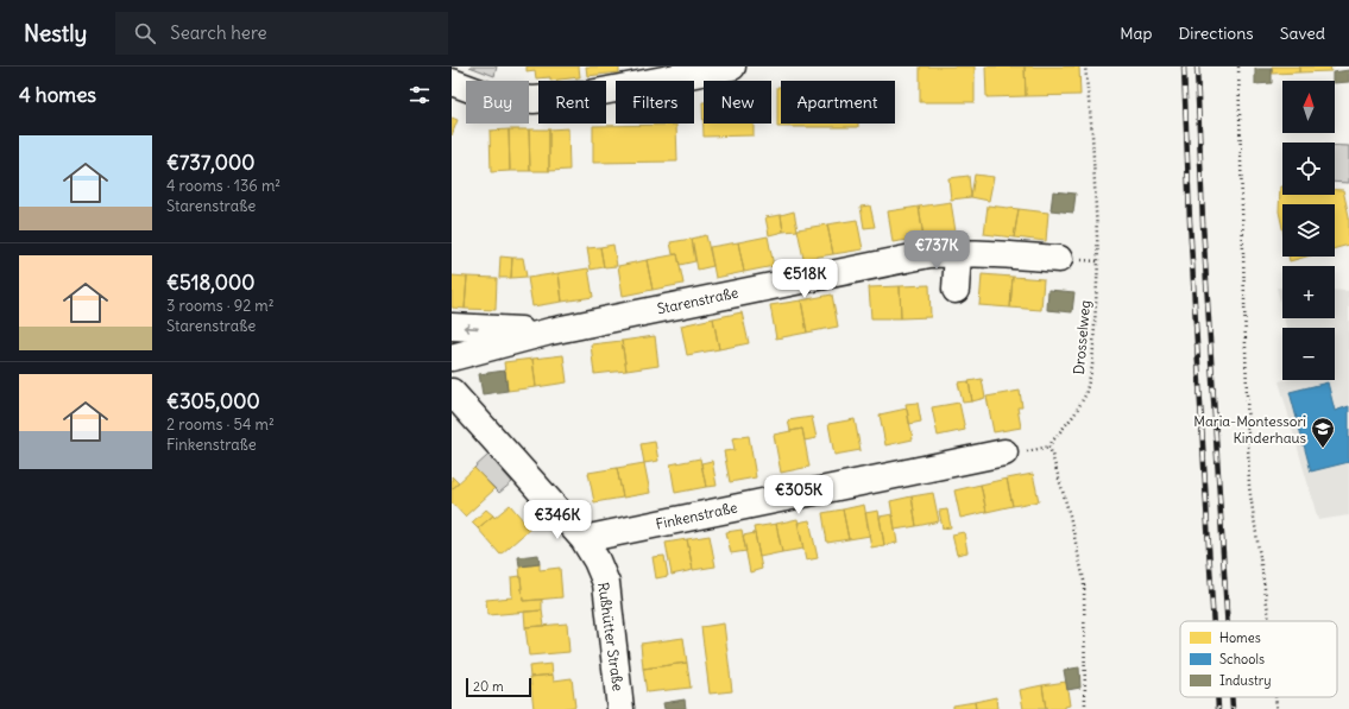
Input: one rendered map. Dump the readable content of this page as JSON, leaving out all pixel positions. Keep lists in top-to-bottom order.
{
  "streets": {
    "street": ["Starenstraße", "Finkenstraße", "Rußhütter Straße"],
    "path": ["Drosselweg"]
  },
  "crossings": [
    ["Finkenstraße", "Rußhütter Straße"]
  ],
  "places": {
    "school or university": ["Maria-Montessori Kinderhaus"]
  },
  "legend": ["Homes", "Schools", "Industry"],
  "scale_bar": "20 m",
  "north": "top",
  "page": {
    "header": "Nestly",
    "search": "Search here",
    "nav": ["Map", "Directions", "Saved"],
    "heading": "4 homes",
    "map_buttons": ["+", "−"],
    "chip": [
      "Buy",
      "Rent",
      "Filters",
      "New",
      "Apartment"
    ],
    "list": [
      {
        "name": "€737,000",
        "note": "4 rooms · 136 m² · Starenstraße"
      },
      {
        "name": "€518,000",
        "note": "3 rooms · 92 m² · Starenstraße"
      },
      {
        "name": "€305,000",
        "note": "2 rooms · 54 m² · Finkenstraße"
      }
    ],
    "price": [
      "€737K",
      "€518K",
      "€305K",
      "€346K"
    ],
    "scale": "20 m"
  }
}
